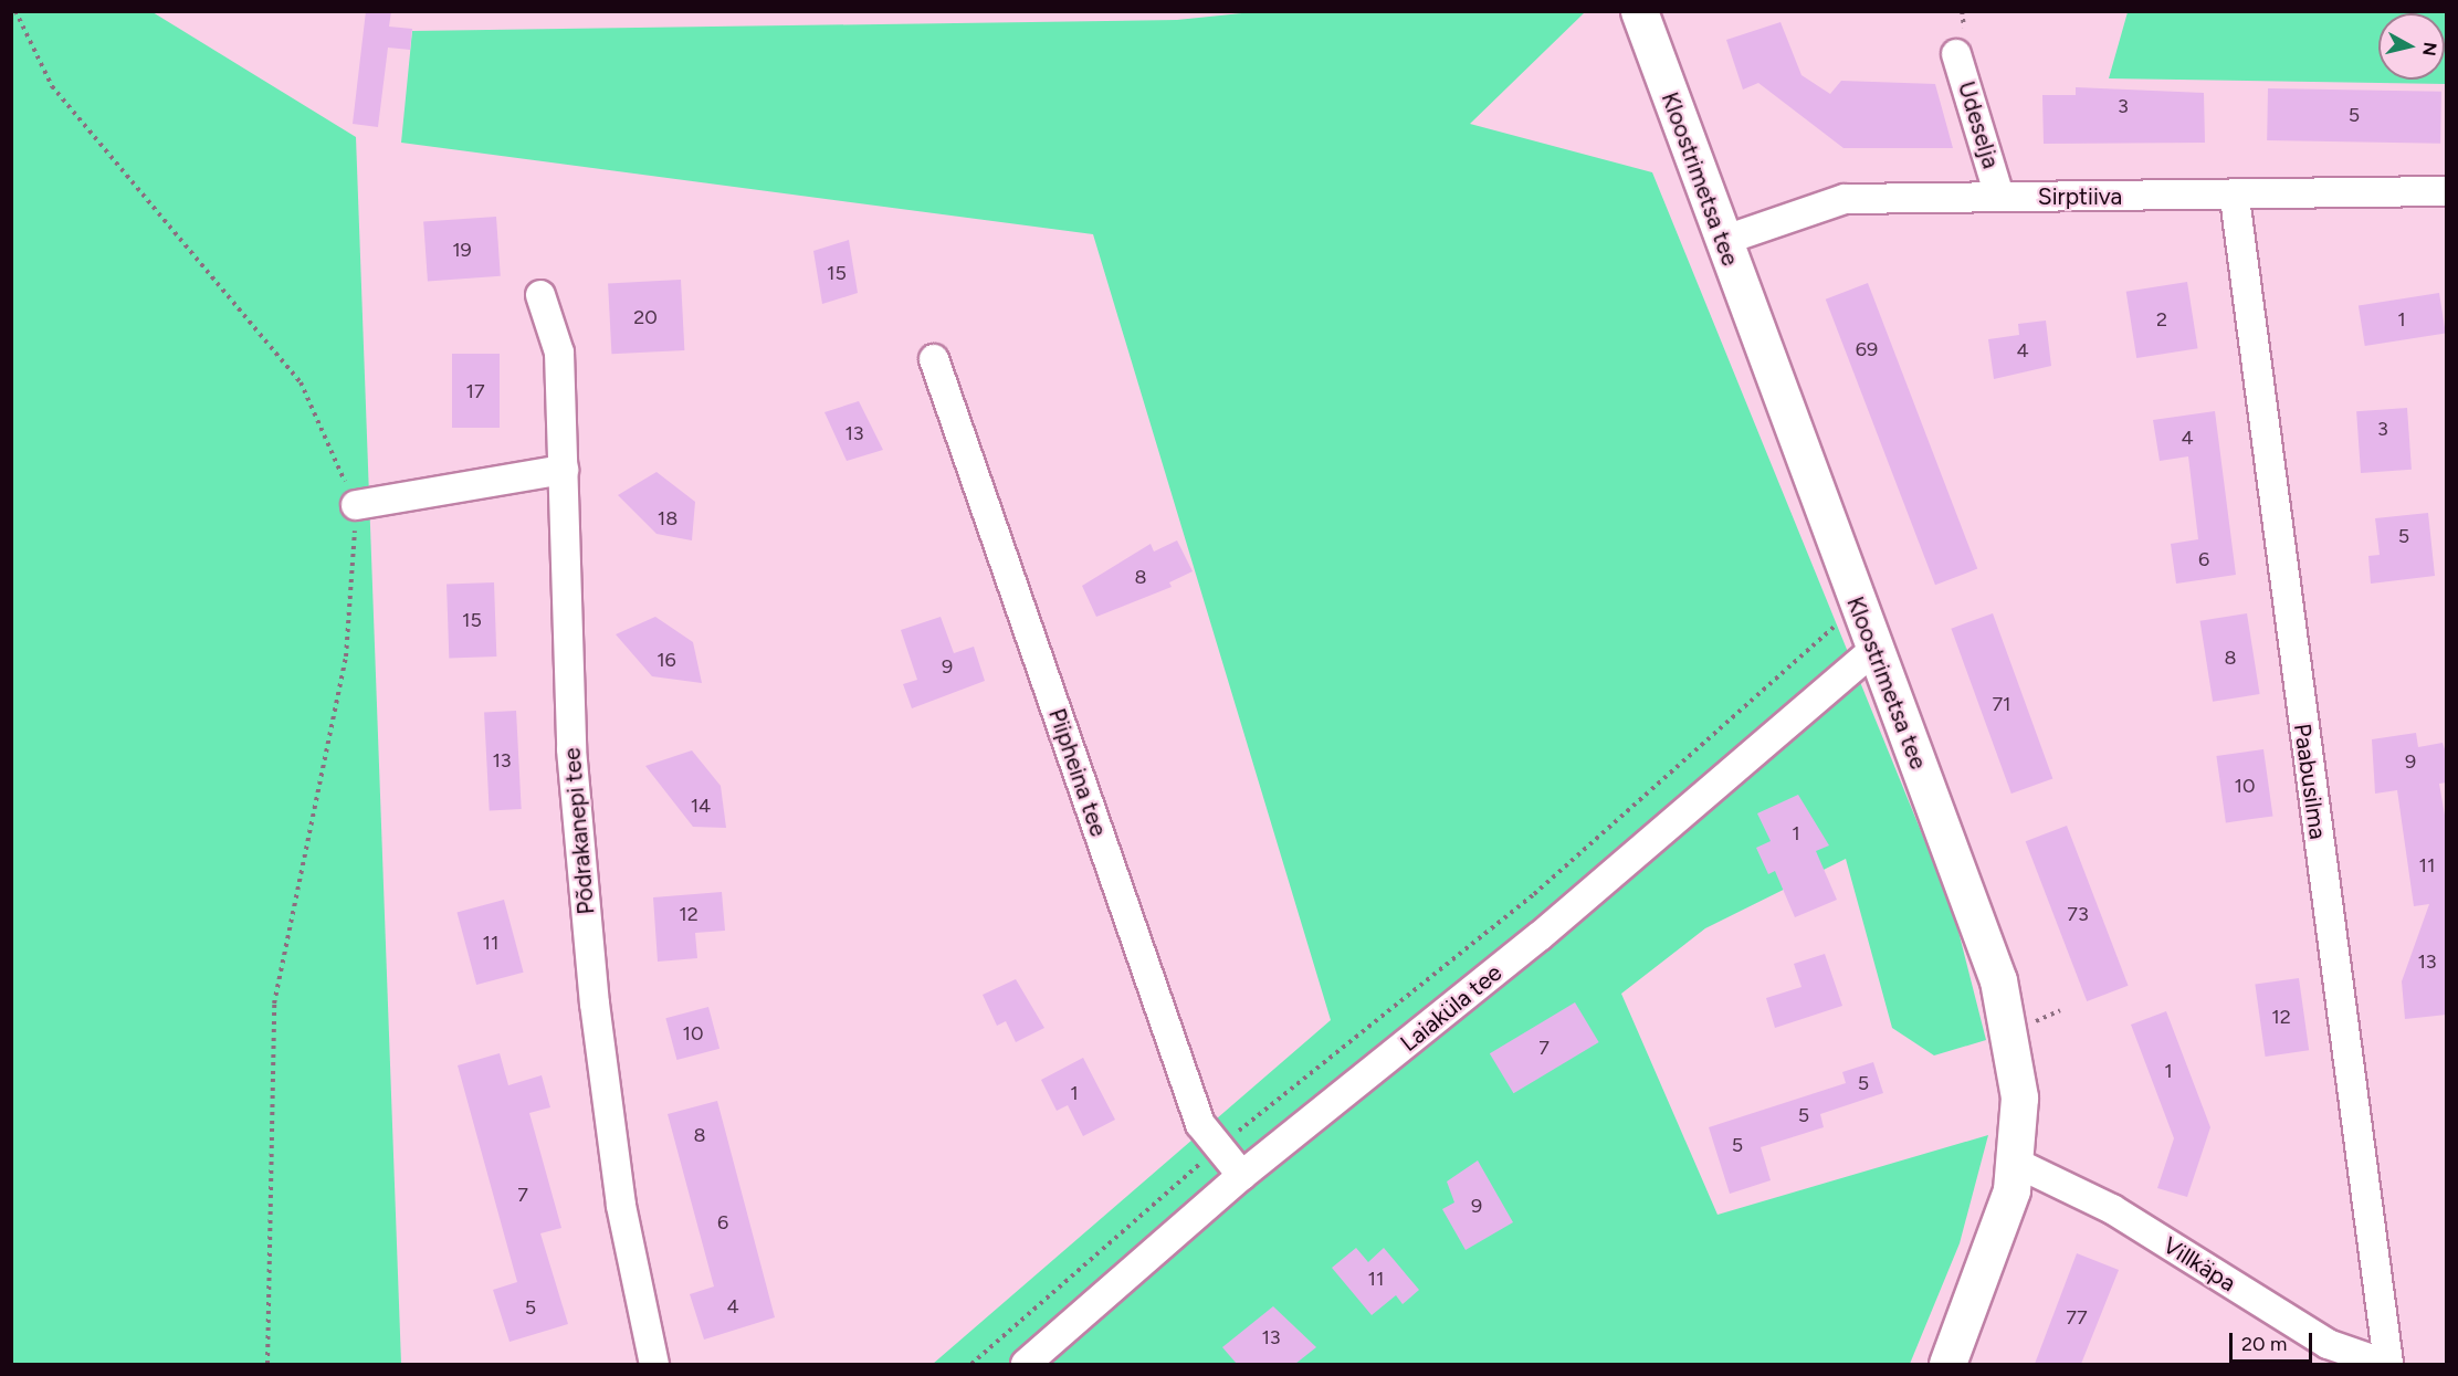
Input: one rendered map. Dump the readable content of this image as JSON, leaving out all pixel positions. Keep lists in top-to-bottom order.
{
  "streets": {
    "main road": ["Kloostrimetsa tee"],
    "street": [
      "Udeselja",
      "Sirptiiva",
      "Piipheina tee",
      "Paabusilma",
      "Põdrakanepi tee",
      "Laiaküla tee",
      "Villkäpa"
    ]
  },
  "crossings": [
    ["Udeselja", "Sirptiiva"],
    ["Kloostrimetsa tee", "Sirptiiva"],
    ["Kloostrimetsa tee", "Laiaküla tee"],
    ["Kloostrimetsa tee", "Villkäpa"],
    ["Sirptiiva", "Paabusilma"],
    ["Piipheina tee", "Laiaküla tee"],
    ["Paabusilma", "Villkäpa"]
  ],
  "house_numbers": [
    "3",
    "5",
    "19",
    "15",
    "20",
    "2",
    "1",
    "69",
    "4",
    "17",
    "3",
    "13",
    "4",
    "18",
    "5",
    "6",
    "8",
    "15",
    "8",
    "16",
    "9",
    "71",
    "13",
    "9",
    "10",
    "14",
    "1",
    "11",
    "12",
    "73",
    "11",
    "13",
    "12",
    "10",
    "7",
    "1",
    "5",
    "1",
    "5",
    "8",
    "5",
    "7",
    "9",
    "6",
    "11",
    "4",
    "5",
    "77",
    "13"
  ],
  "scale_bar": "20 m",
  "north": "right"
}
